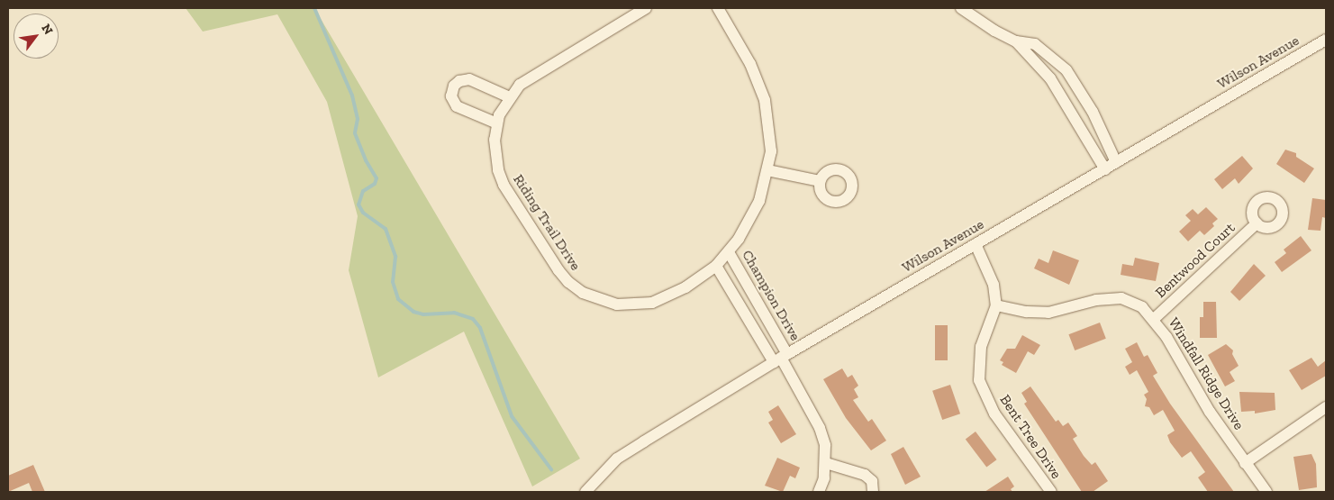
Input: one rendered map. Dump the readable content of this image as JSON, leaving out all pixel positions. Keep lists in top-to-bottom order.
{
  "streets": {
    "street": [
      "Wilson Avenue",
      "Riding Trail Drive",
      "Bentwood Court",
      "Champion Drive",
      "Windfall Ridge Drive",
      "Bent Tree Drive"
    ]
  },
  "crossings": [
    ["Wilson Avenue", "Champion Drive"],
    ["Wilson Avenue", "Bent Tree Drive"],
    ["Riding Trail Drive", "Champion Drive"],
    ["Bentwood Court", "Windfall Ridge Drive"],
    ["Windfall Ridge Drive", "Bent Tree Drive"]
  ],
  "north": "top right"
}
